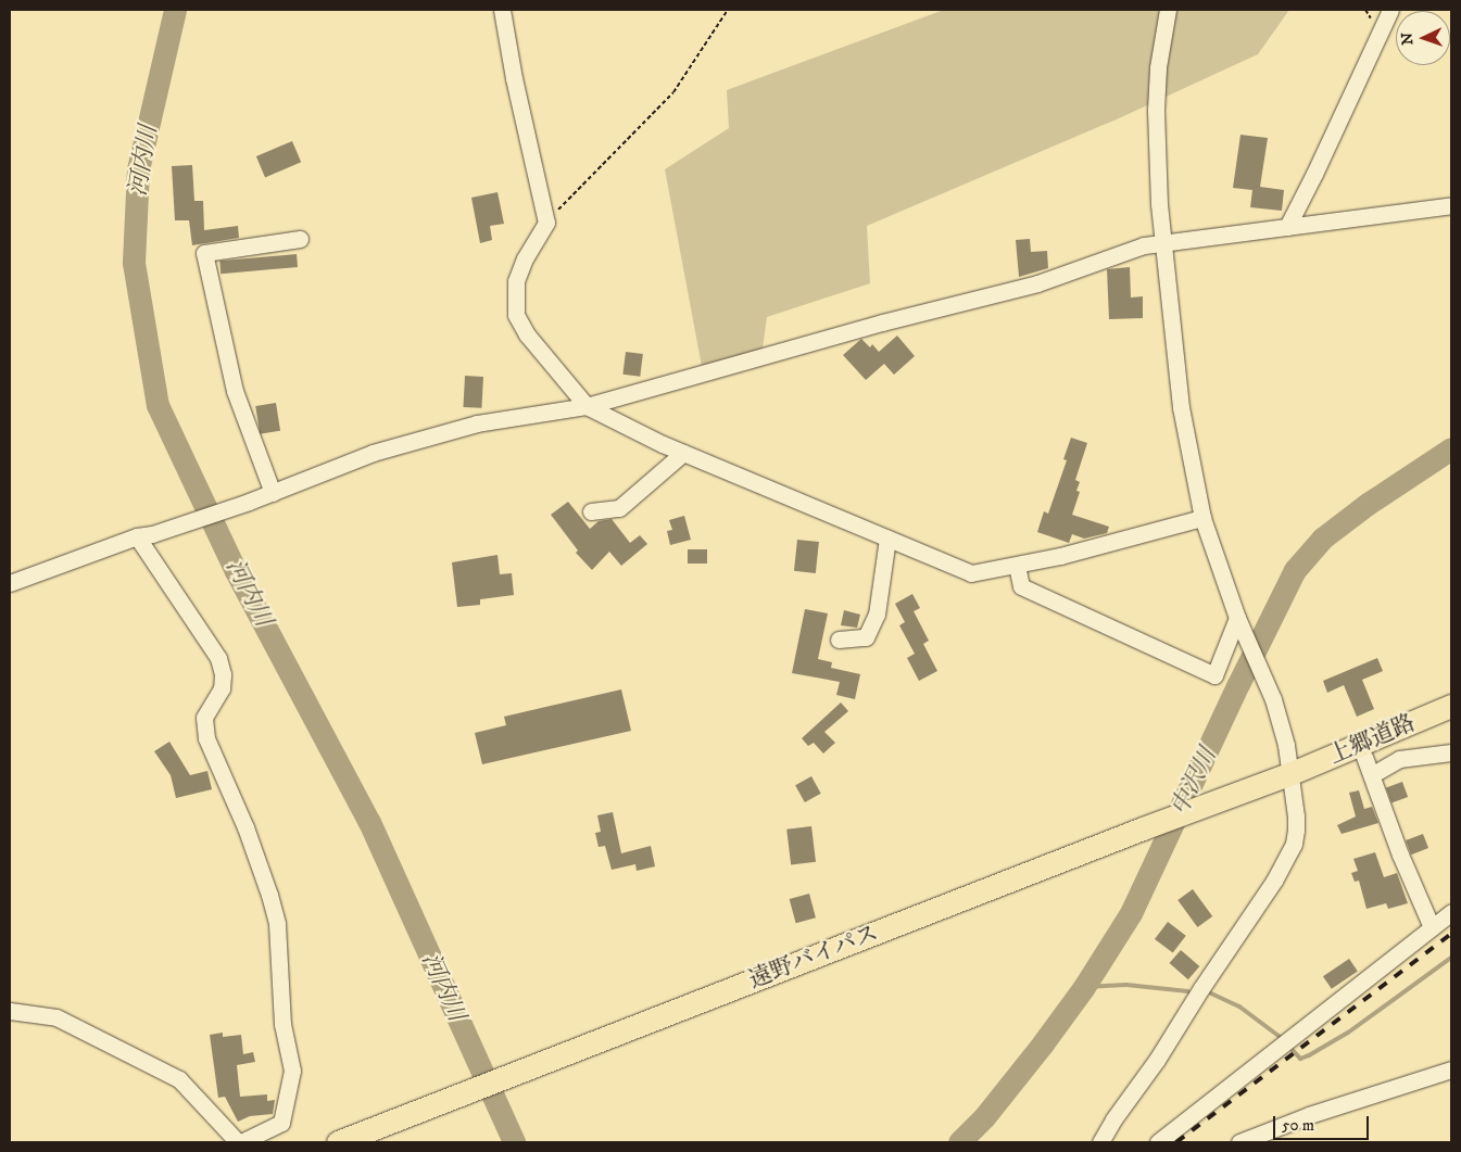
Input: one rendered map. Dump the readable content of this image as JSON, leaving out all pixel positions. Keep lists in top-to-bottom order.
{
  "streets": {
    "highway": ["上郷道路", "遠野バイパス"]
  },
  "crossings": [
    ["上郷道路", "遠野バイパス"]
  ],
  "water": ["河内川", "中沢川"],
  "scale_bar": "50 m",
  "north": "left"
}
